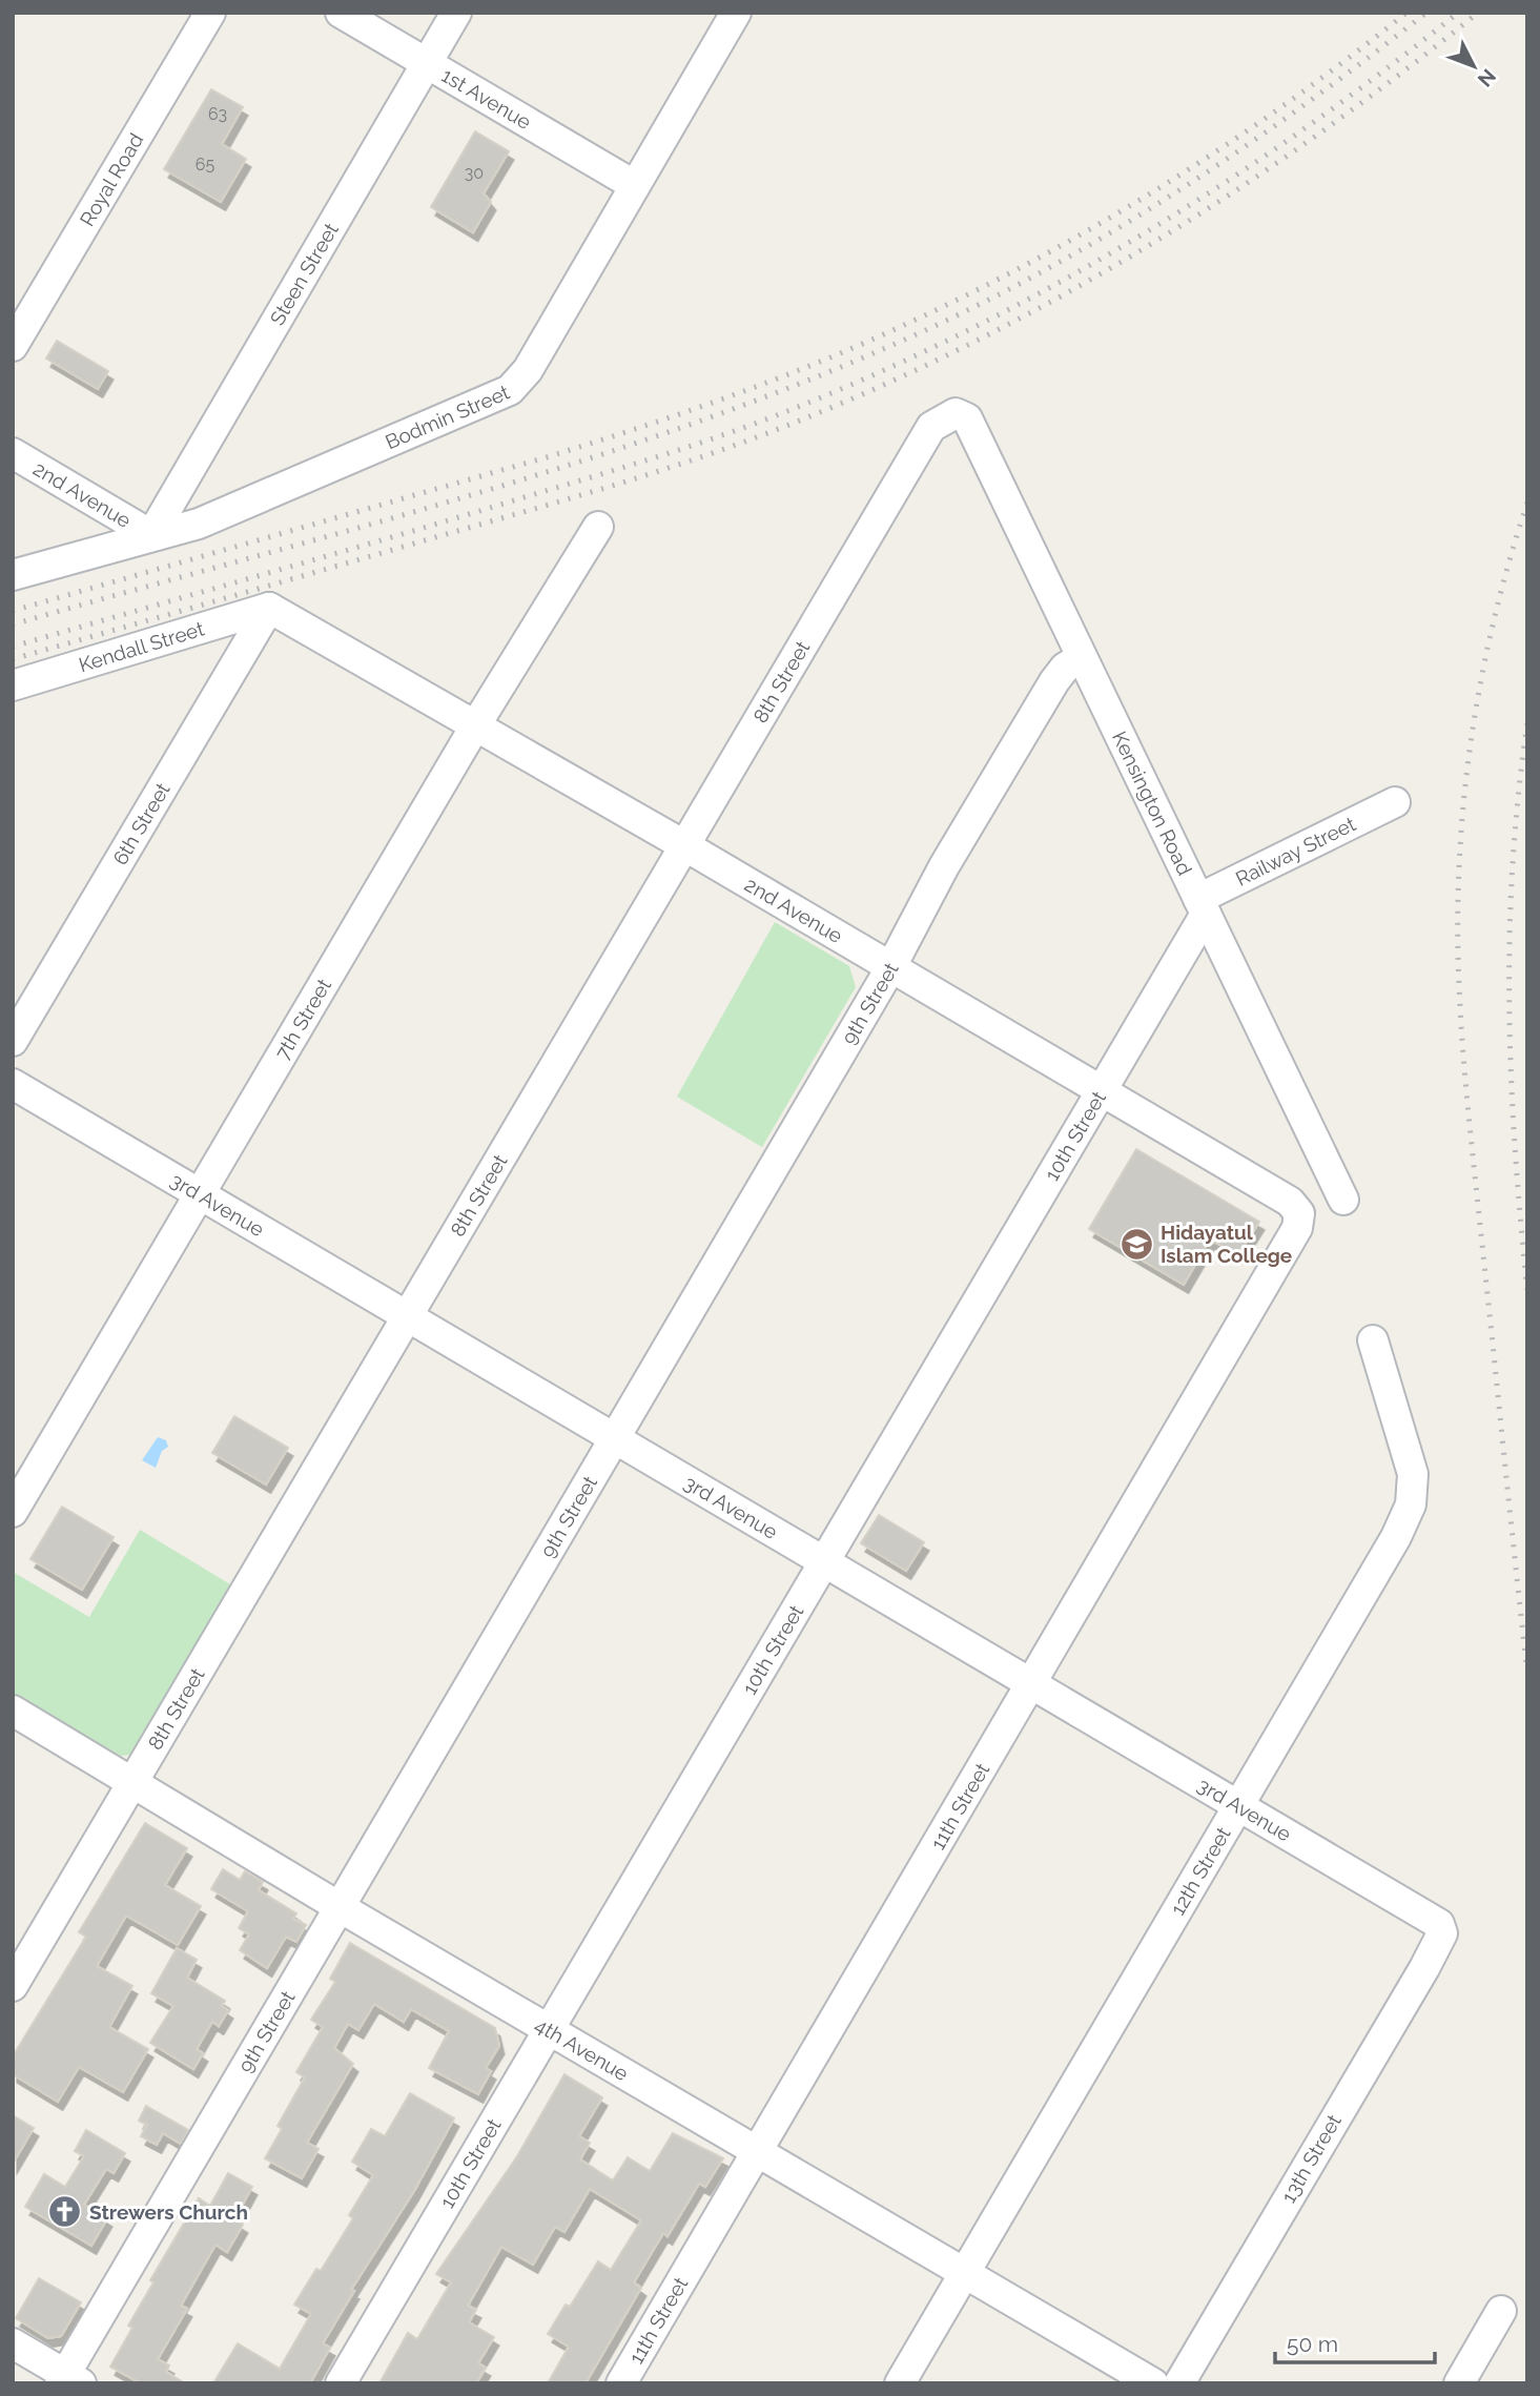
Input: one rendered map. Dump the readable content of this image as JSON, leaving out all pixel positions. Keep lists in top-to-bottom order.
{
  "streets": {
    "street": [
      "1st Avenue",
      "Royal Road",
      "Steen Street",
      "Bodmin Street",
      "2nd Avenue",
      "Kendall Street",
      "8th Street",
      "Kensington Road",
      "6th Street",
      "Railway Street",
      "9th Street",
      "7th Street",
      "10th Street",
      "3rd Avenue",
      "11th Street",
      "12th Street",
      "4th Avenue",
      "13th Street"
    ]
  },
  "crossings": [
    ["1st Avenue", "Steen Street"],
    ["1st Avenue", "Bodmin Street"],
    ["Steen Street", "Bodmin Street"],
    ["Steen Street", "2nd Avenue"],
    ["Bodmin Street", "2nd Avenue"],
    ["2nd Avenue", "Kendall Street"],
    ["2nd Avenue", "8th Street"],
    ["2nd Avenue", "6th Street"],
    ["2nd Avenue", "9th Street"],
    ["2nd Avenue", "7th Street"],
    ["2nd Avenue", "10th Street"],
    ["2nd Avenue", "11th Street"],
    ["Kendall Street", "6th Street"],
    ["8th Street", "Kensington Road"],
    ["8th Street", "3rd Avenue"],
    ["8th Street", "4th Avenue"],
    ["Kensington Road", "Railway Street"],
    ["Kensington Road", "9th Street"],
    ["Kensington Road", "10th Street"],
    ["Railway Street", "10th Street"],
    ["9th Street", "3rd Avenue"],
    ["9th Street", "4th Avenue"],
    ["7th Street", "3rd Avenue"],
    ["10th Street", "3rd Avenue"],
    ["10th Street", "4th Avenue"],
    ["3rd Avenue", "11th Street"],
    ["3rd Avenue", "12th Street"],
    ["3rd Avenue", "13th Street"],
    ["11th Street", "4th Avenue"],
    ["12th Street", "4th Avenue"]
  ],
  "places": {
    "school or university": ["Hidayatul Islam College"],
    "church": ["Strewers Church"]
  },
  "house_numbers": ["63", "65", "30"],
  "scale_bar": "50 m",
  "north": "bottom right"
}
